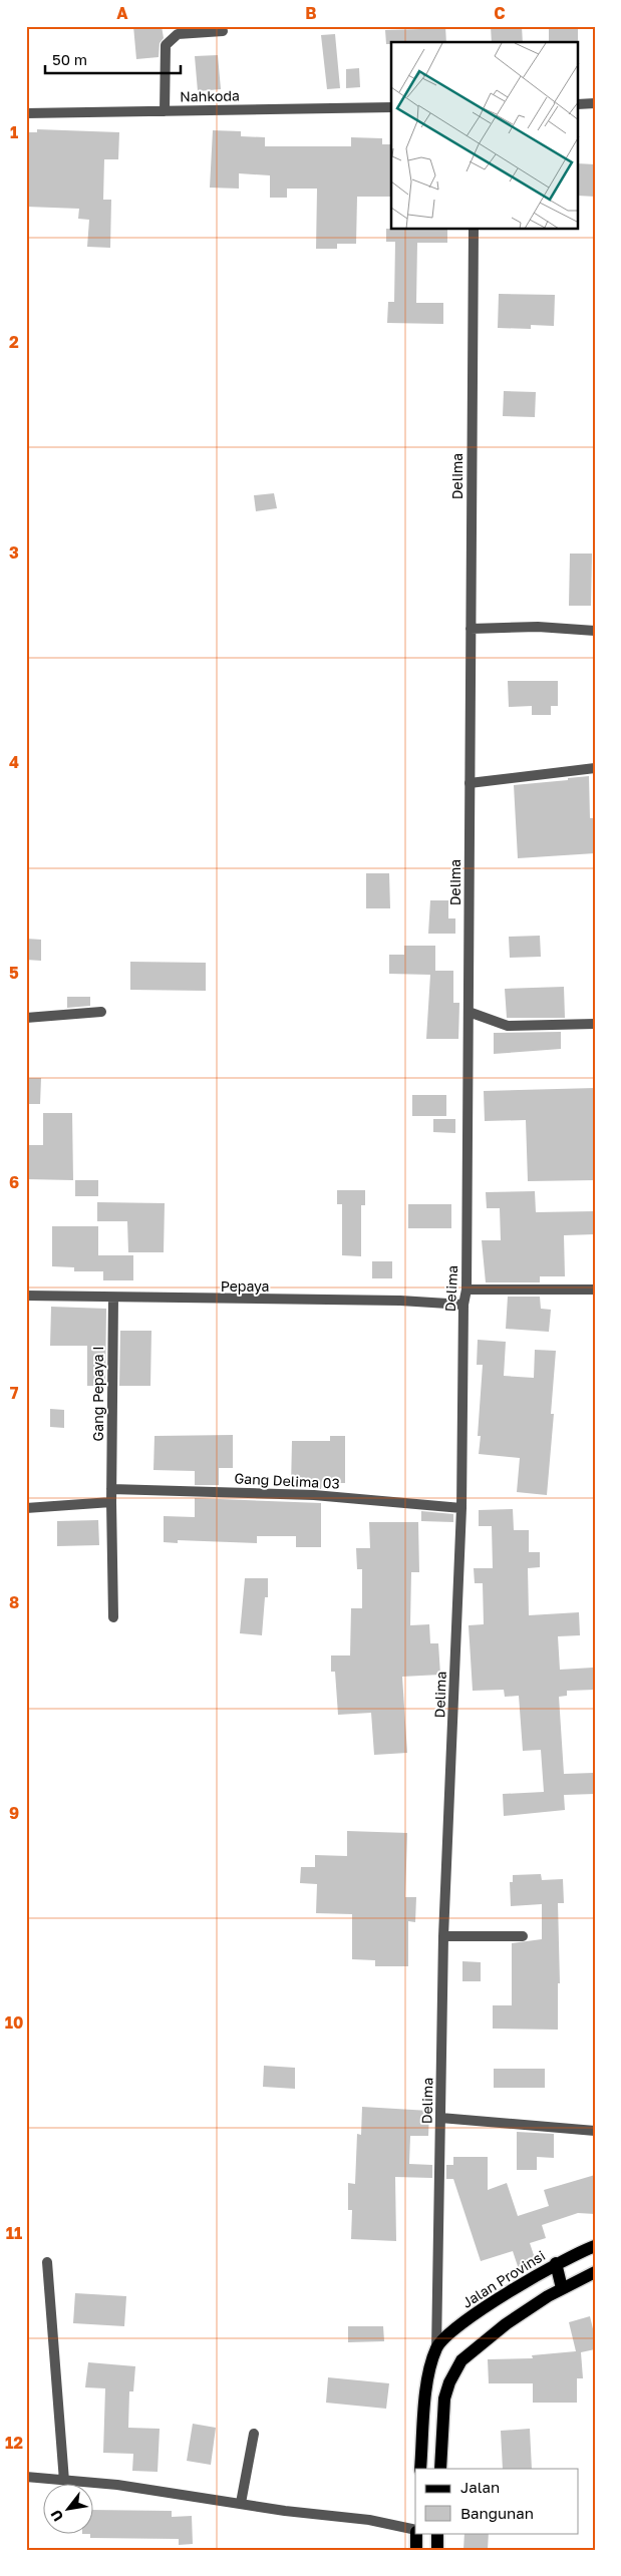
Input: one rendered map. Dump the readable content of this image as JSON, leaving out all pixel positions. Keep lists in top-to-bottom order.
{
  "streets": {
    "main road": ["Jalan Provinsi"],
    "street": [
      "Nahkoda",
      "Delima",
      "Pepaya",
      "Gang Pepaya I",
      "Gang Delima 03"
    ]
  },
  "crossings": [
    ["Delima", "Pepaya"],
    ["Delima", "Gang Delima 03"],
    ["Delima", "Jalan Provinsi"],
    ["Pepaya", "Gang Pepaya I"],
    ["Gang Pepaya I", "Gang Delima 03"]
  ],
  "legend": ["Jalan", "Bangunan"],
  "scale_bar": "50 m",
  "north": "bottom left",
  "grid": {
    "columns": ["A", "B", "C"],
    "rows": [
      "1",
      "2",
      "3",
      "4",
      "5",
      "6",
      "7",
      "8",
      "9",
      "10",
      "11",
      "12"
    ]
  }
}
